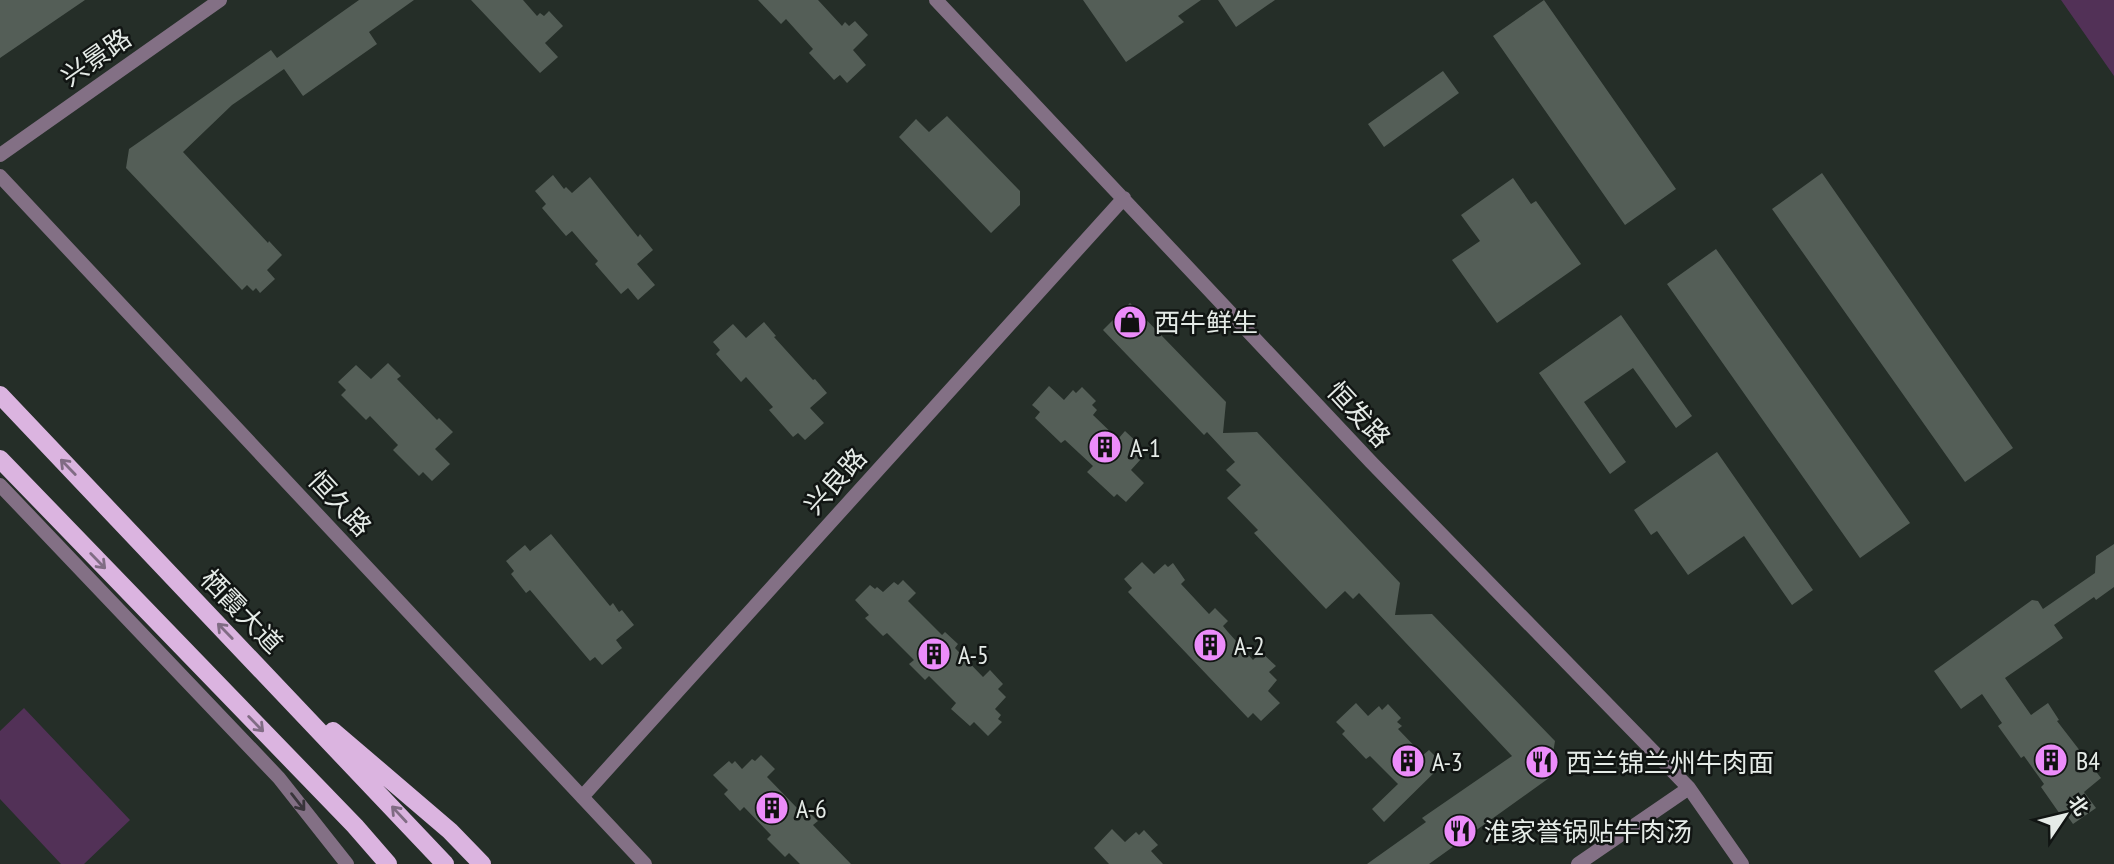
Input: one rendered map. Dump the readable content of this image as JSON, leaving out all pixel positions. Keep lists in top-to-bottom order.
{
  "streets": {
    "main road": ["栖霞大道"],
    "street": [
      "兴景路",
      "恒发路",
      "兴良路",
      "恒久路"
    ]
  },
  "crossings": [
    ["恒发路", "兴良路"],
    ["兴良路", "恒久路"]
  ],
  "places": {
    "shop": ["西牛鲜生"],
    "building": [
      "A-1",
      "A-2",
      "A-5",
      "B4",
      "A-3",
      "A-6"
    ],
    "restaurant": ["西兰锦兰州牛肉面", "淮家誉锅贴牛肉汤"]
  },
  "north": "top right"
}
